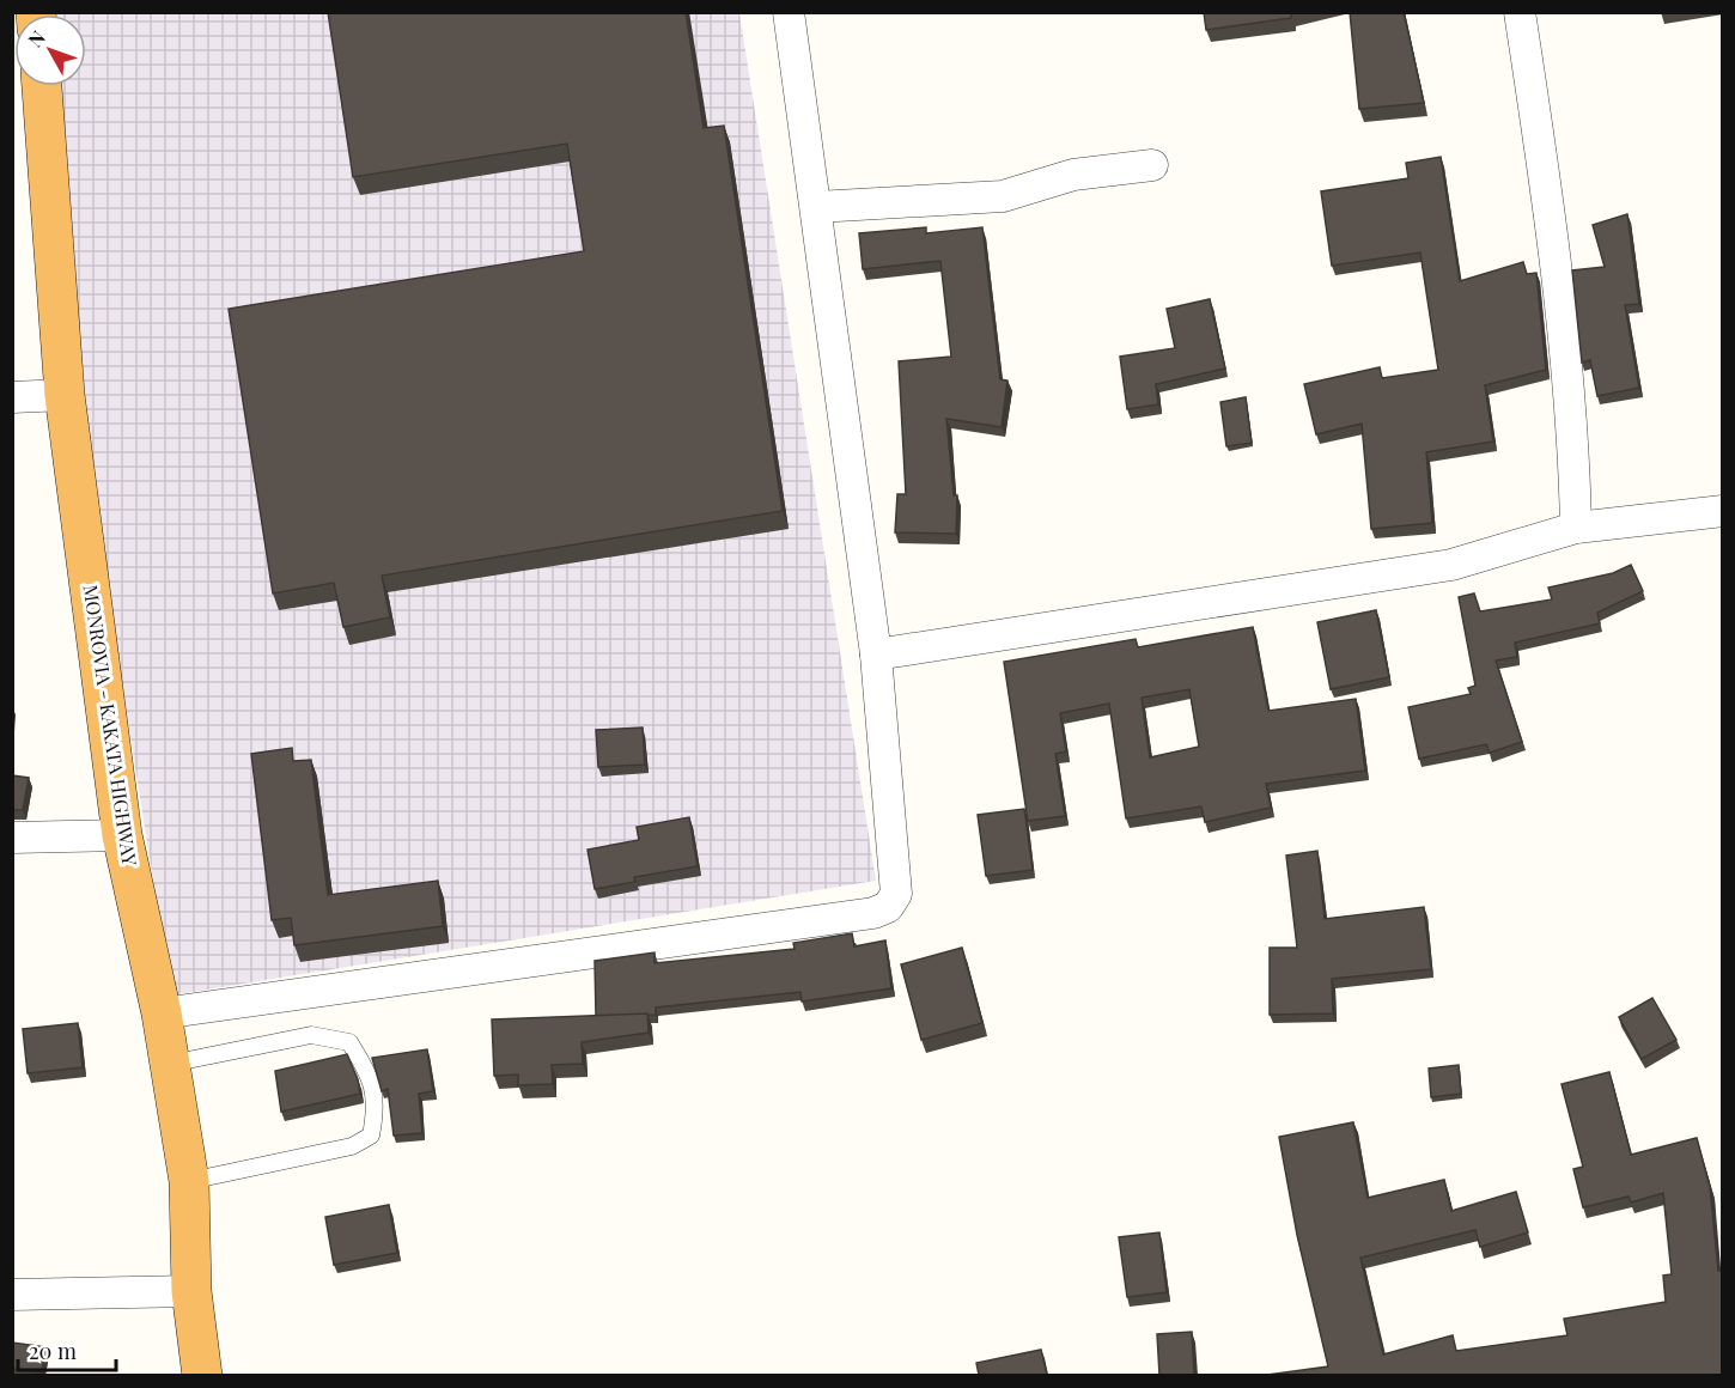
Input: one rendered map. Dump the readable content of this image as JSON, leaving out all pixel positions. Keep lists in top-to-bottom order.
{
  "streets": {
    "highway": ["MONROVIA - KAKATA HIGHWAY"]
  },
  "scale_bar": "20 m",
  "north": "top left"
}
